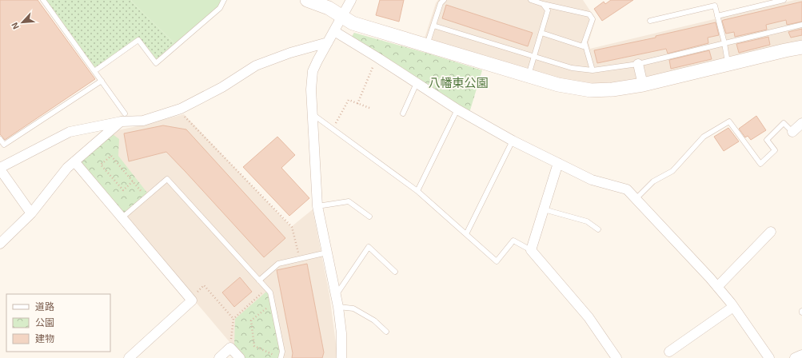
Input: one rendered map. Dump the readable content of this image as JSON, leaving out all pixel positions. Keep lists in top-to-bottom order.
{
  "parks": ["八幡東公園"],
  "legend": ["道路", "公園", "建物"],
  "north": "bottom left"
}
